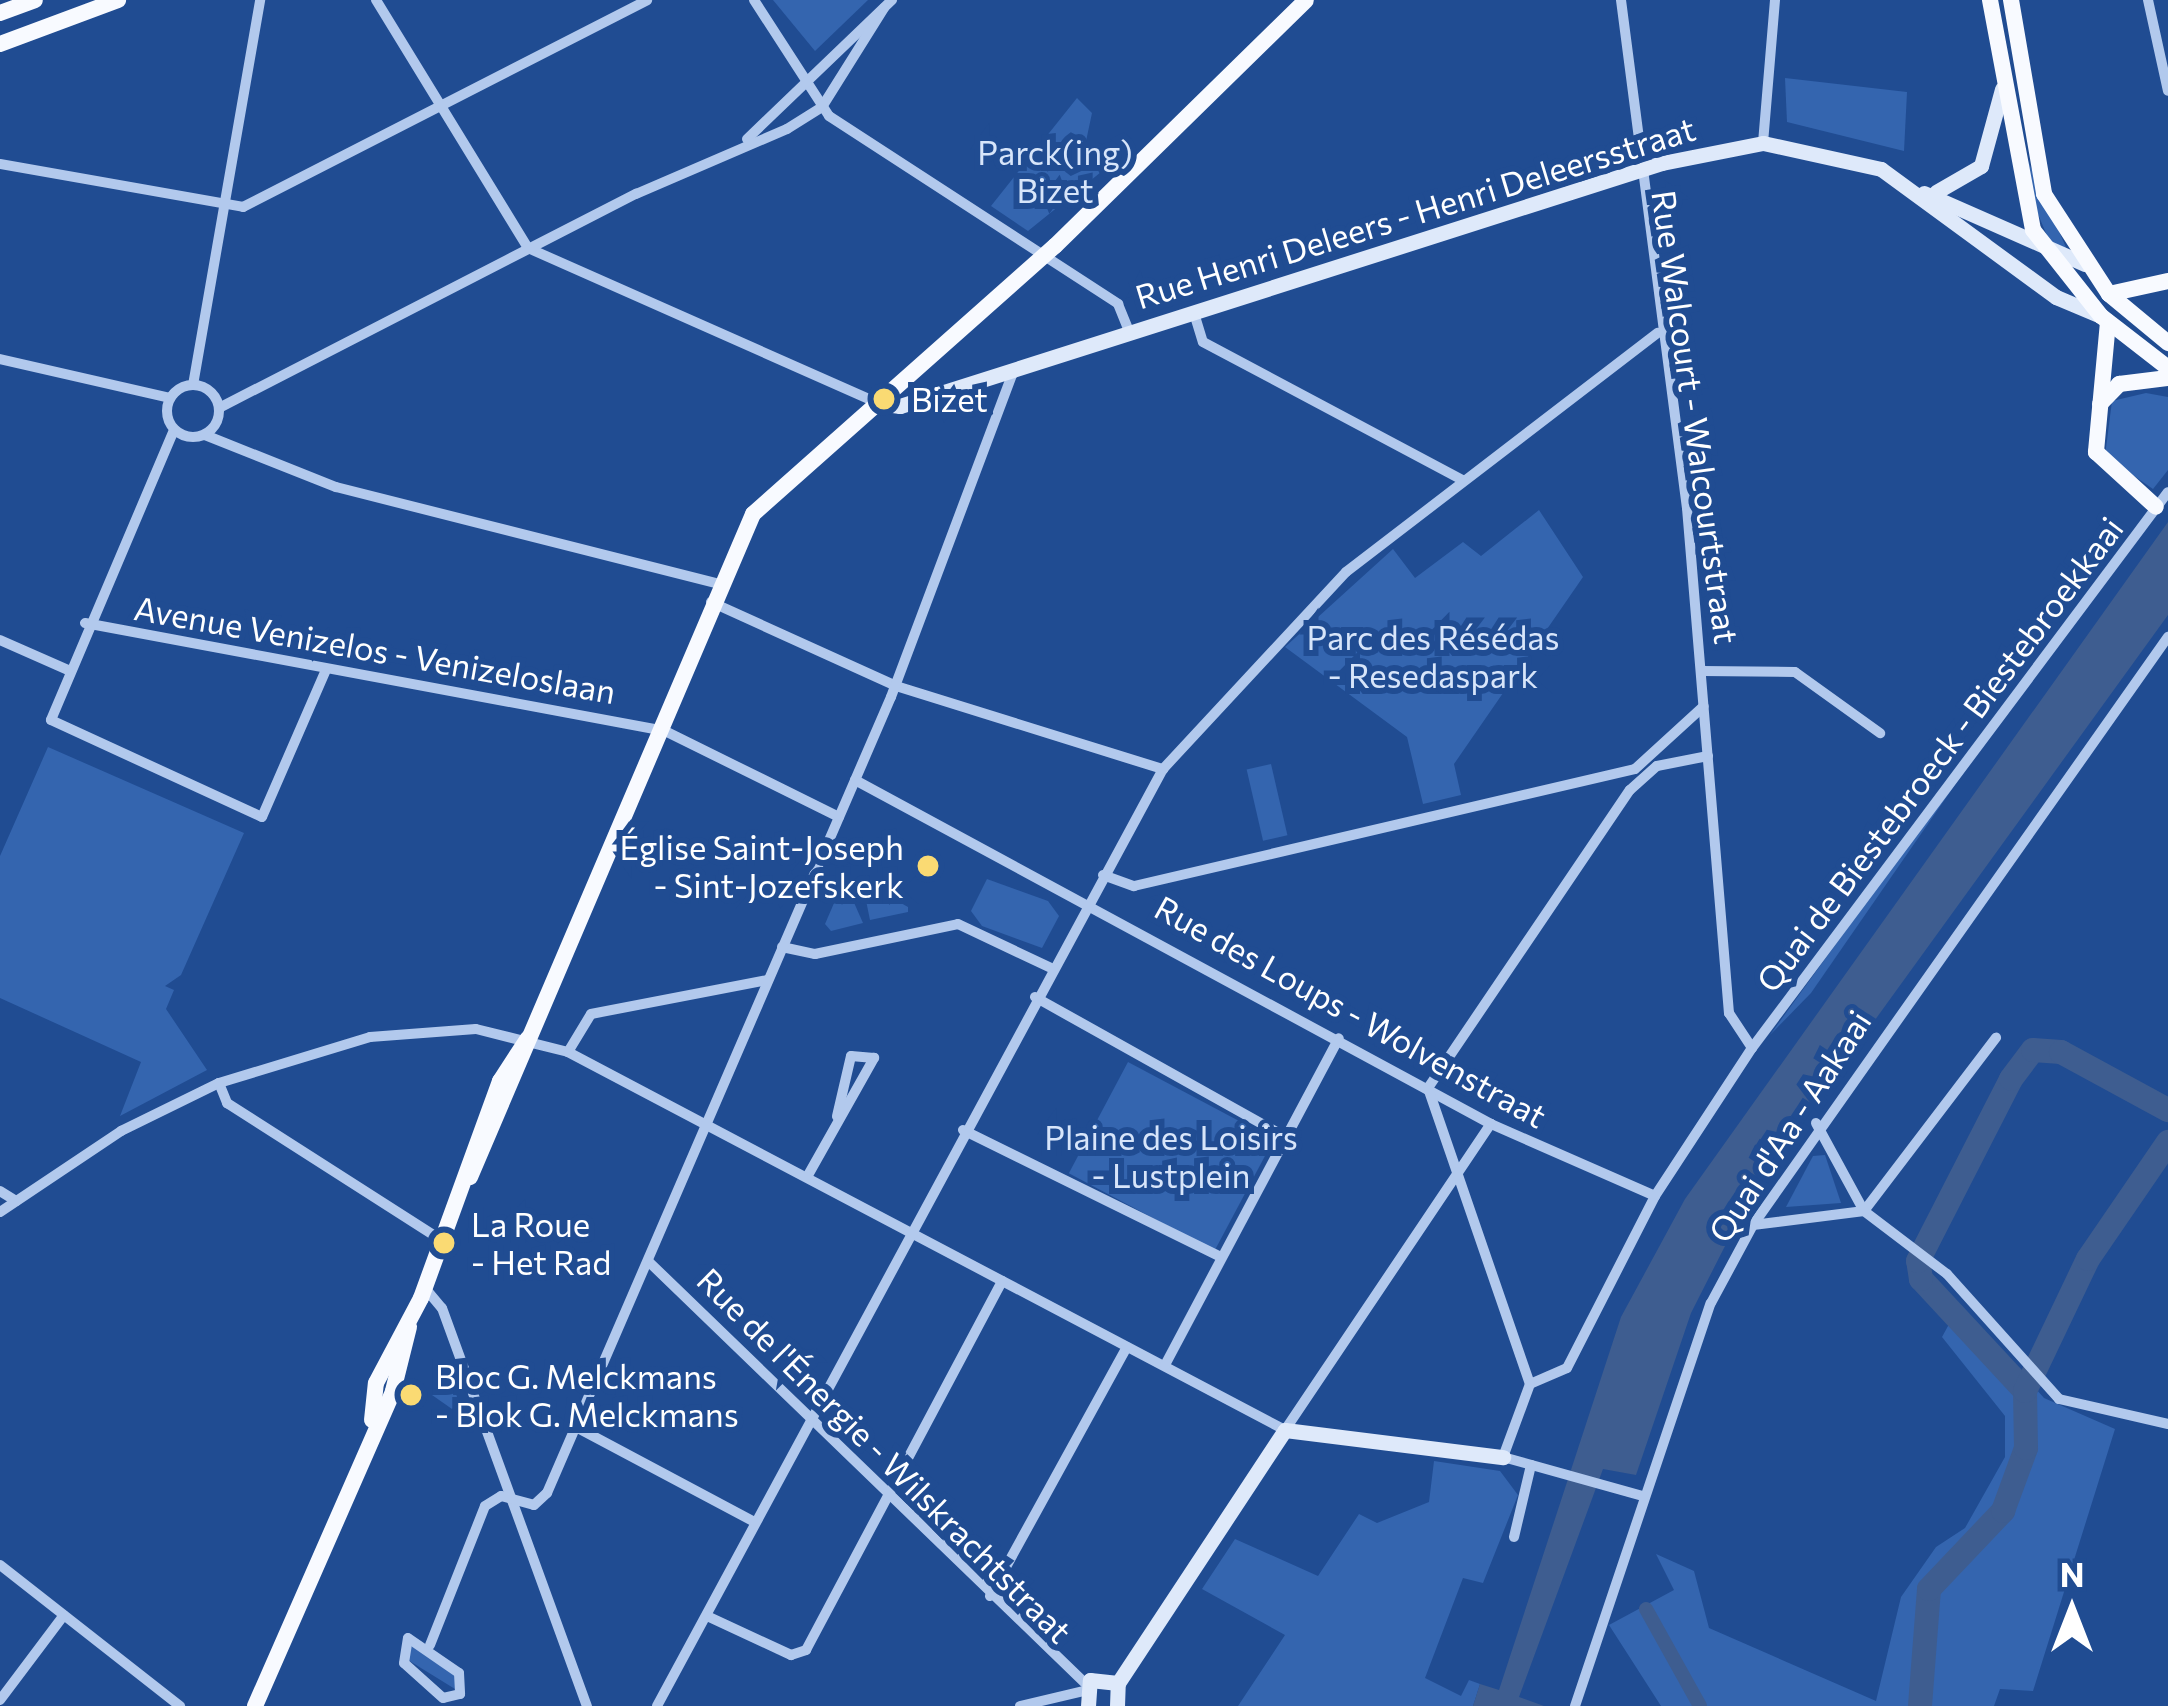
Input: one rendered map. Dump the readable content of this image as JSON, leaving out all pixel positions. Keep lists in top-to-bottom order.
{
  "streets": {
    "street": [
      "Rue Henri Deleers - Henri Deleersstraat",
      "Rue Walcourt - Walcourtstraat",
      "Avenue Venizelos - Venizeloslaan",
      "Quai de Biestebroeck - Biestebroekkaai",
      "Rue des Loups - Wolvenstraat",
      "Quai d'Aa - Aakaai",
      "Rue de l'Énergie - Wilskrachtstraat"
    ]
  },
  "crossings": [
    ["Rue Henri Deleers - Henri Deleersstraat", "Rue Walcourt - Walcourtstraat"],
    ["Rue Walcourt - Walcourtstraat", "Quai de Biestebroeck - Biestebroekkaai"],
    ["Quai de Biestebroeck - Biestebroekkaai", "Rue des Loups - Wolvenstraat"]
  ],
  "parks": ["Parck(ing) Bizet", "Parc des Résédas - Resedaspark", "Plaine des Loisirs - Lustplein"],
  "places": [
    "Bizet",
    "Église Saint-Joseph - Sint-Jozefskerk",
    "La Roue - Het Rad",
    "Bloc G. Melckmans - Blok G. Melckmans"
  ],
  "north": "top"
}
